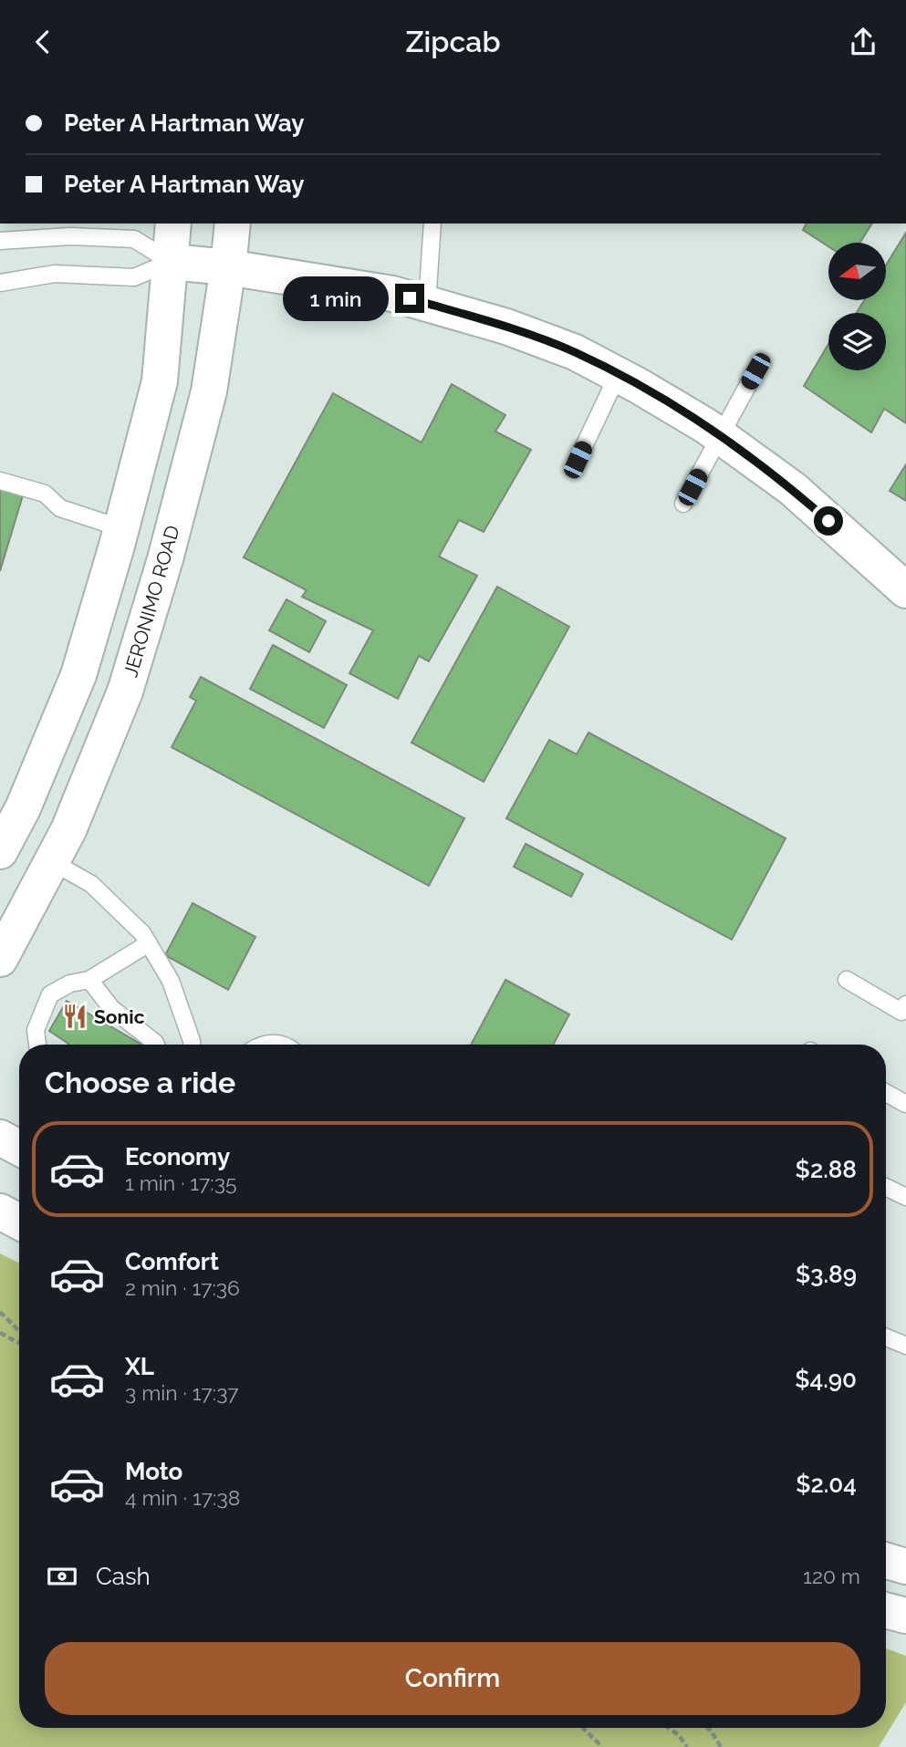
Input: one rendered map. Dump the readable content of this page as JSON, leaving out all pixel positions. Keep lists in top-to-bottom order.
{
  "streets": {
    "main road": ["JERONIMO ROAD"]
  },
  "places": {
    "restaurant": ["Sonic"]
  },
  "north": "left",
  "page": {
    "header": "Zipcab",
    "banner": ["Peter A Hartman Way", "Peter A Hartman Way"],
    "bubble": "1 min",
    "heading": "Choose a ride",
    "list": [
      {
        "name": "Economy",
        "note": "1 min · 17:35",
        "value": "$2.88"
      },
      {
        "name": "Comfort",
        "note": "2 min · 17:36",
        "value": "$3.89"
      },
      {
        "name": "XL",
        "note": "3 min · 17:37",
        "value": "$4.90"
      },
      {
        "name": "Moto",
        "note": "4 min · 17:38",
        "value": "$2.04"
      }
    ],
    "pay": ["Cash", "120 m"],
    "buttons": "Confirm"
  }
}
